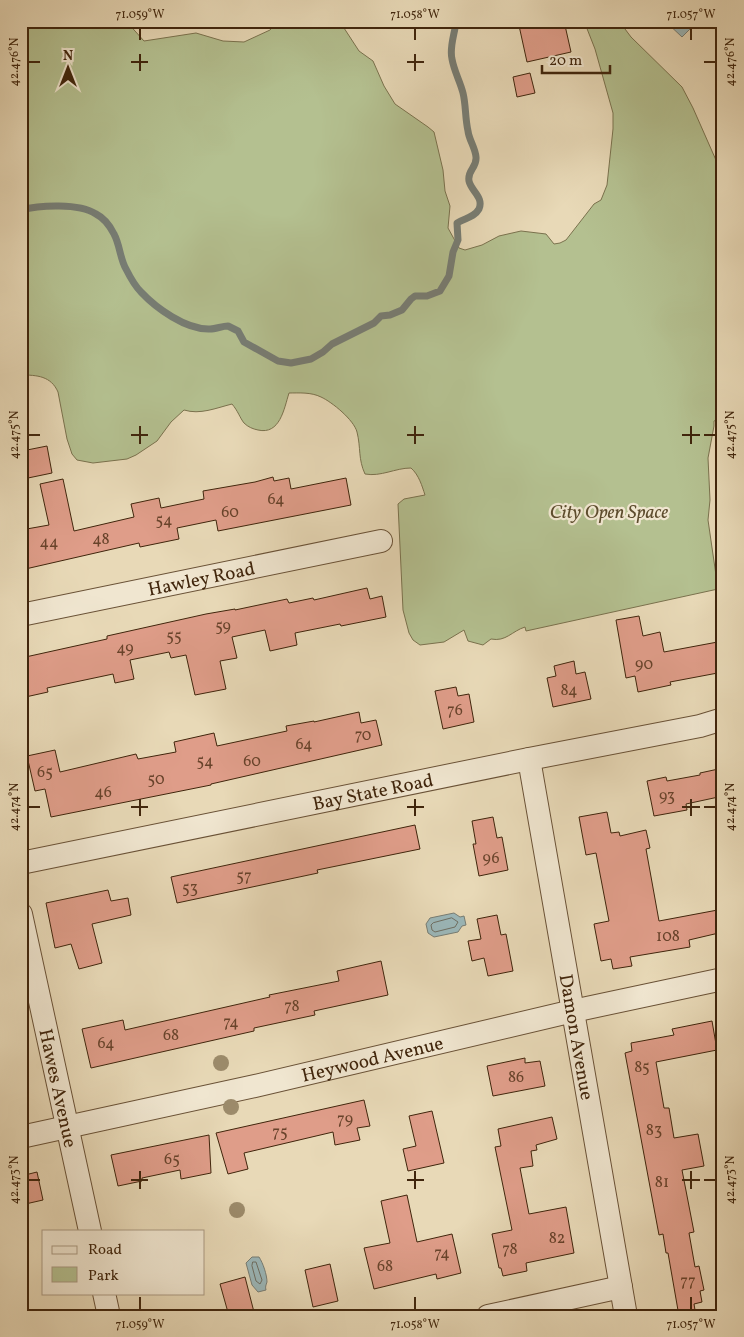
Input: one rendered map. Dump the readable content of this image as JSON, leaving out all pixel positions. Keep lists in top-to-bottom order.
{
  "streets": {
    "street": [
      "Hawley Road",
      "Bay State Road",
      "Damon Avenue",
      "Heywood Avenue",
      "Hawes Avenue"
    ]
  },
  "crossings": [
    ["Bay State Road", "Damon Avenue"],
    ["Damon Avenue", "Heywood Avenue"],
    ["Heywood Avenue", "Hawes Avenue"]
  ],
  "parks": ["City Open Space"],
  "house_numbers": [
    "64",
    "60",
    "54",
    "48",
    "44",
    "59",
    "55",
    "49",
    "90",
    "84",
    "76",
    "70",
    "64",
    "54",
    "60",
    "65",
    "50",
    "46",
    "93",
    "96",
    "57",
    "53",
    "108",
    "78",
    "74",
    "68",
    "64",
    "85",
    "86",
    "79",
    "83",
    "75",
    "65",
    "81",
    "82",
    "78",
    "74",
    "68",
    "77"
  ],
  "legend": ["Road", "Park"],
  "scale_bar": "20 m",
  "north": "top",
  "coordinates": [
    "71.059°W",
    "71.058°W",
    "71.057°W",
    "42.476°N",
    "42.475°N",
    "42.474°N",
    "42.473°N"
  ]
}
